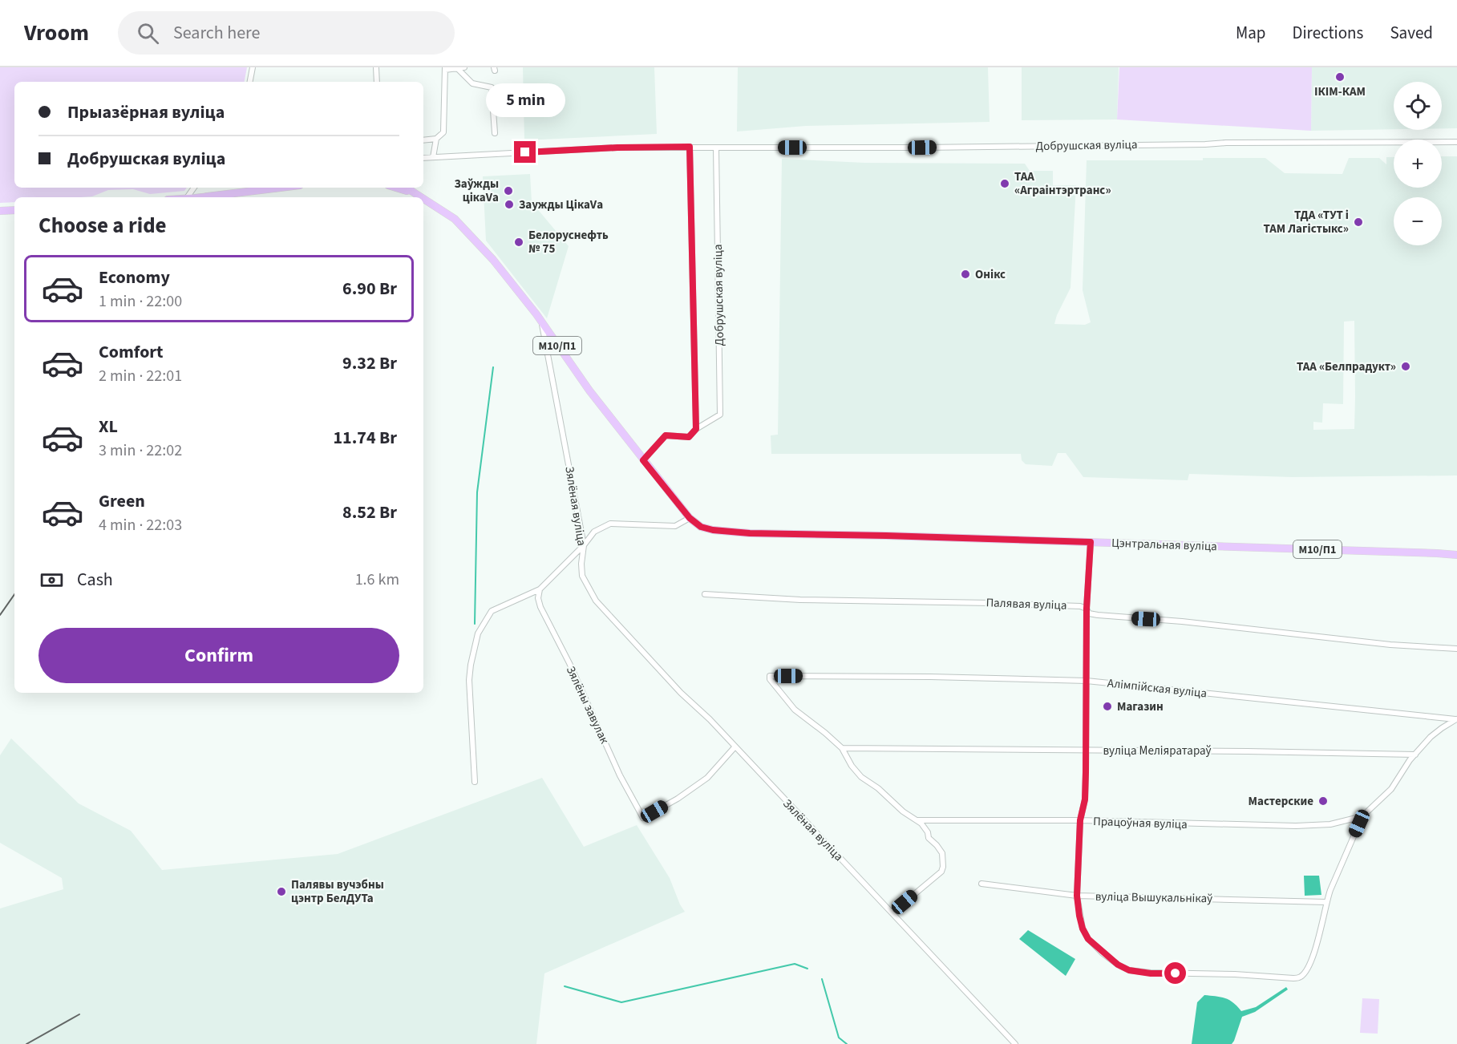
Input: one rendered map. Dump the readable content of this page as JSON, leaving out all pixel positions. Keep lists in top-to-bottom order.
{
  "streets": {
    "main road": ["М10/П1", "Цэнтральная вуліца"],
    "street": [
      "Добрушская вуліца",
      "Зялёная вуліца",
      "Палявая вуліца",
      "Алімпійская вуліца",
      "Зялёны завулак",
      "вуліца Меліяратараў",
      "Працоўная вуліца",
      "вуліца Вышукальнікаў"
    ]
  },
  "crossings": [
    ["М10/П1", "Зялёная вуліца"],
    ["М10/П1", "Цэнтральная вуліца"],
    ["Зялёная вуліца", "Цэнтральная вуліца"],
    ["Зялёная вуліца", "Зялёны завулак"],
    ["Алімпійская вуліца", "вуліца Меліяратараў"]
  ],
  "places": [
    "ІКІМ-КАМ",
    "ТАА «Аграінтэртранс»",
    "Заўжды цікаVа",
    "Заужды ЦікаVа",
    "ТДА «ТУТ і ТАМ Лагістыкс»",
    "Белоруснефть № 75",
    "Онікс",
    "ТАА «Белпрадукт»",
    "Магазин",
    "Мастерские",
    "Палявы вучэбны цэнтр БелДУТа"
  ],
  "page": {
    "header": "Vroom",
    "search": "Search here",
    "nav": ["Map", "Directions", "Saved"],
    "map_buttons": ["+", "−"],
    "banner": ["Прыазёрная вуліца", "Добрушская вуліца"],
    "bubble": "5 min",
    "heading": "Choose a ride",
    "list": [
      {
        "name": "Economy",
        "note": "1 min · 22:00",
        "value": "6.90 Br"
      },
      {
        "name": "Comfort",
        "note": "2 min · 22:01",
        "value": "9.32 Br"
      },
      {
        "name": "XL",
        "note": "3 min · 22:02",
        "value": "11.74 Br"
      },
      {
        "name": "Green",
        "note": "4 min · 22:03",
        "value": "8.52 Br"
      }
    ],
    "pay": ["Cash", "1.6 km"],
    "buttons": "Confirm"
  }
}
